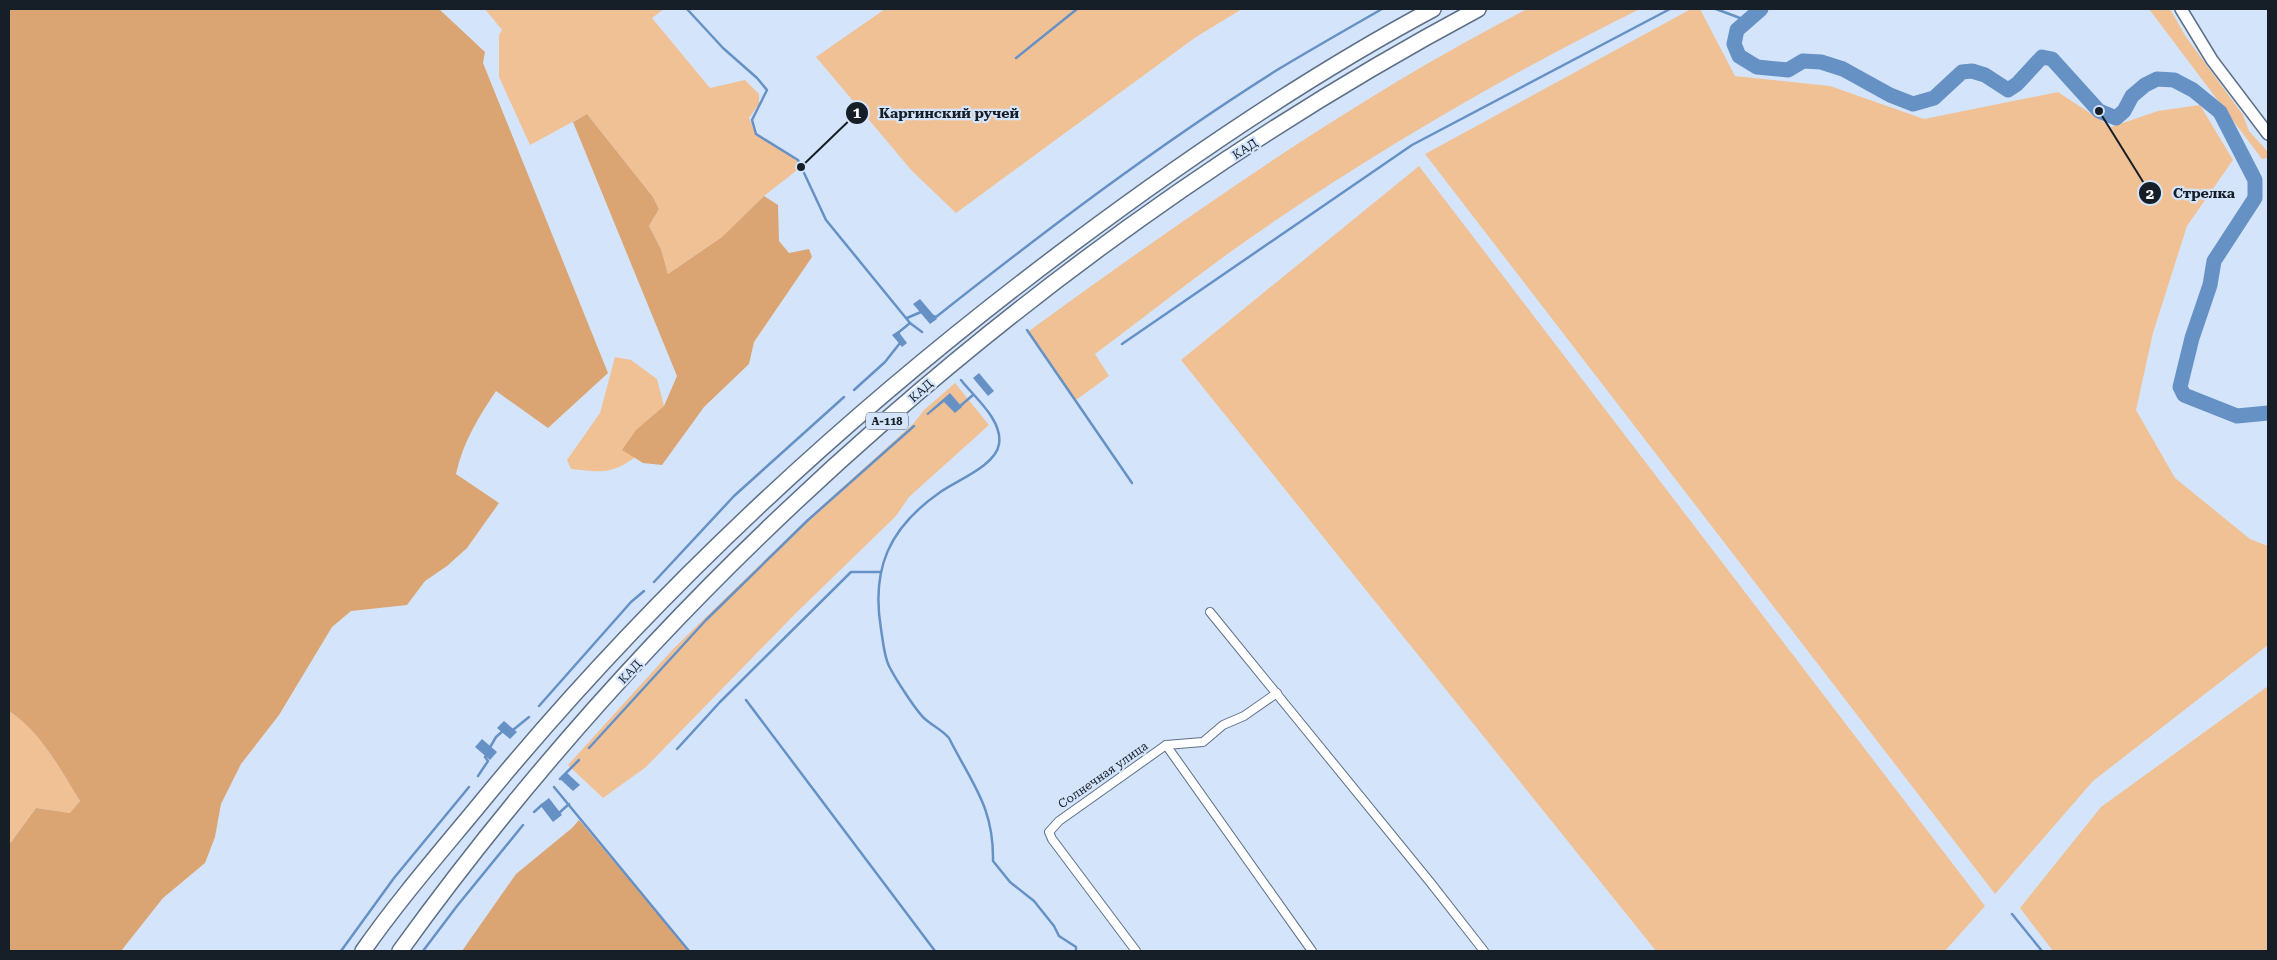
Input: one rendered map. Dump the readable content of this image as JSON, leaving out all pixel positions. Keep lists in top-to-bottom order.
{
  "streets": {
    "highway": ["КАД", "А-118"],
    "street": ["Солнечная улица"]
  },
  "places": ["Стрелка", "Каргинский ручей"]
}
